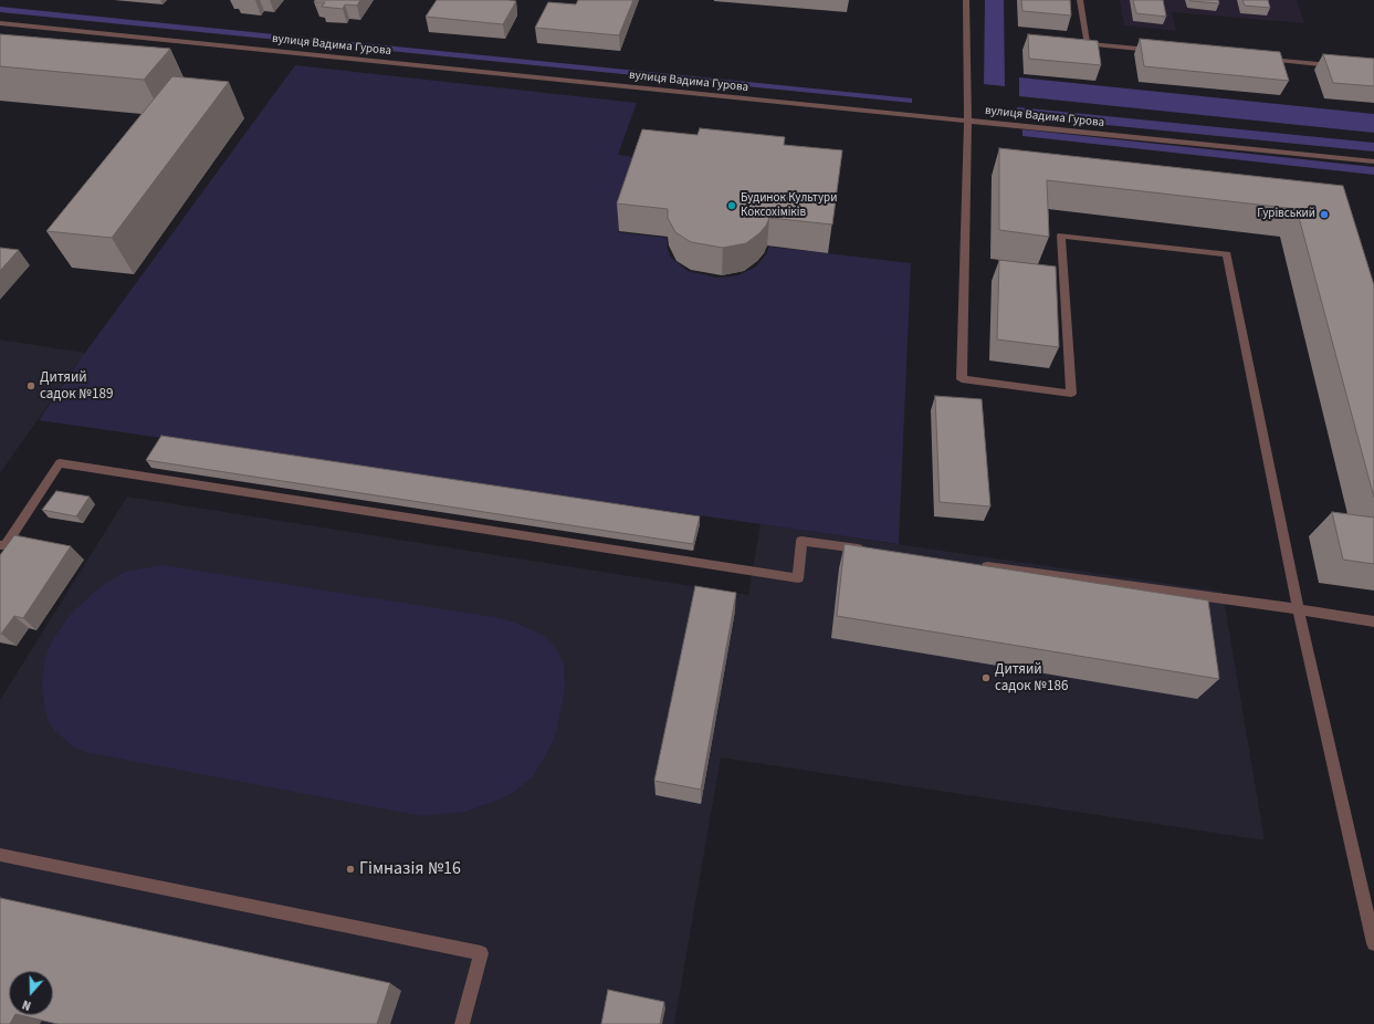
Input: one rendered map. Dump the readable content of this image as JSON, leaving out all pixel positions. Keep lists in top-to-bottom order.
{
  "streets": {
    "street": ["вулиця Вадима Гурова"]
  },
  "places": [
    "Будинок Культури Коксохіміків",
    "Гурівський",
    "Дитяий садок №189",
    "Дитяий садок №186",
    "Гімназія №16"
  ],
  "north": "bottom"
}
